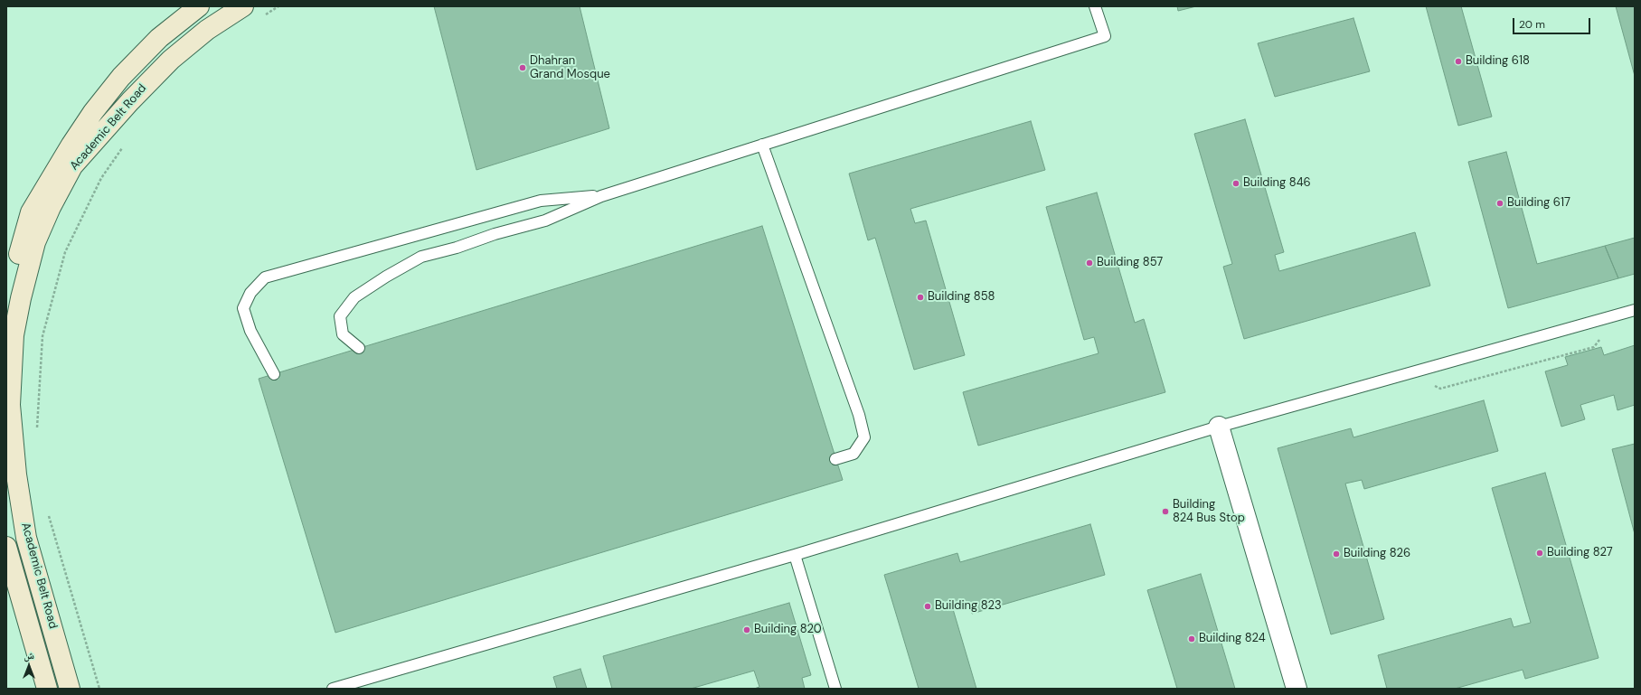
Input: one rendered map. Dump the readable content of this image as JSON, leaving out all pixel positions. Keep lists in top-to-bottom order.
{
  "streets": {
    "street": ["Academic Belt Road"]
  },
  "places": [
    "Building 618",
    "Dhahran Grand Mosque",
    "Building 846",
    "Building 617",
    "Building 857",
    "Building 858",
    "Building 824 Bus Stop",
    "Building 827",
    "Building 826",
    "Building 823",
    "Building 820",
    "Building 824"
  ],
  "scale_bar": "20 m",
  "north": "top"
}
